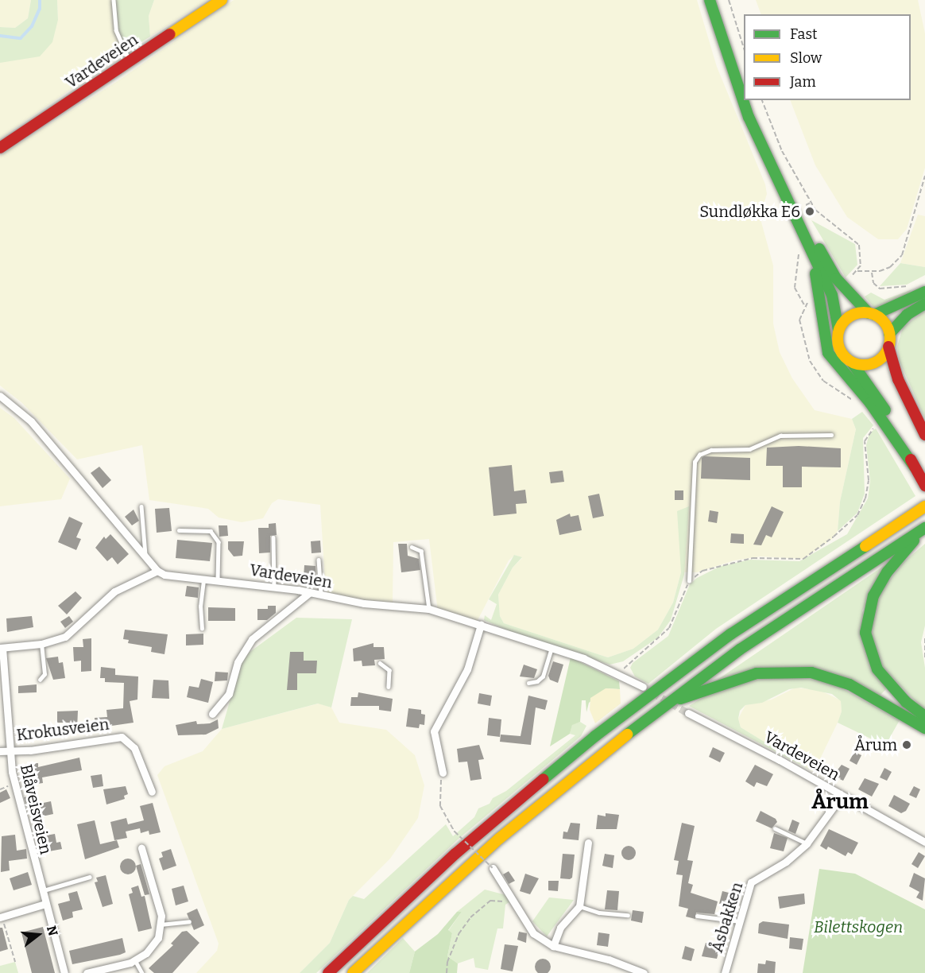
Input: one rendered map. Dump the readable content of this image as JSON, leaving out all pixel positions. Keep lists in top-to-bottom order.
{
  "streets": {
    "main road": ["Vardeveien"],
    "street": ["Krokusveien", "Blåveisveien", "Åsbakken"]
  },
  "crossings": [
    ["Vardeveien", "Åsbakken"],
    ["Krokusveien", "Blåveisveien"]
  ],
  "districts": ["Årum"],
  "parks": ["Bilettskogen"],
  "places": ["Sundløkka E6", "Årum"],
  "legend": ["Fast", "Slow", "Jam"],
  "north": "right"
}
